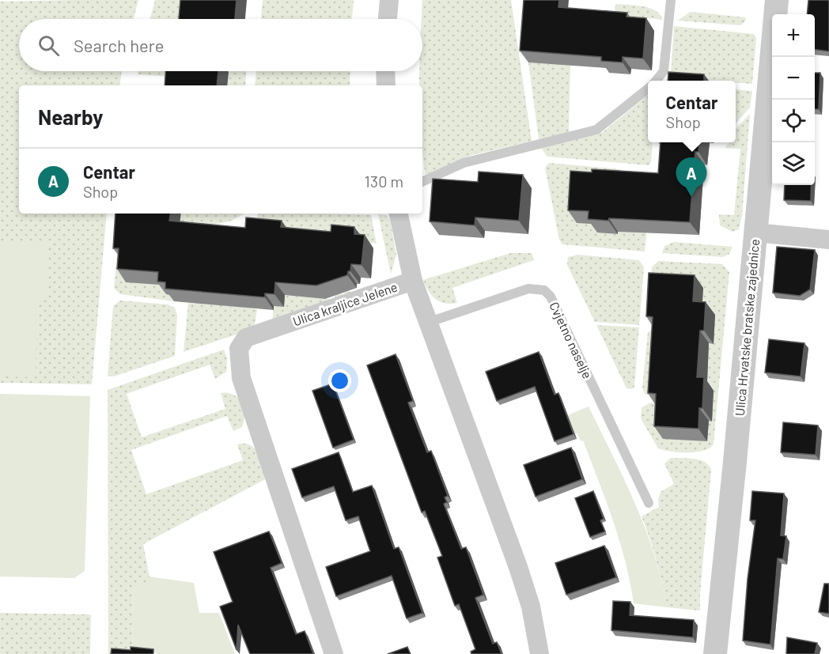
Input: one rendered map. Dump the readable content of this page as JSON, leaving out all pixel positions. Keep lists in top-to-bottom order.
{
  "streets": {
    "street": ["Ulica kraljice Jelene", "Ulica Hrvatske bratske zajednice"],
    "lane": ["Cvjetno naselje"]
  },
  "crossings": [
    ["Ulica kraljice Jelene", "Cvjetno naselje"]
  ],
  "page": {
    "map_buttons": ["+", "−"],
    "search": "Search here",
    "popup": ["Centar", "Shop"],
    "heading": "Nearby",
    "list": [
      {
        "mark": "A",
        "name": "Centar",
        "note": "Shop",
        "value": "130 m"
      }
    ],
    "pins": "A"
  }
}
